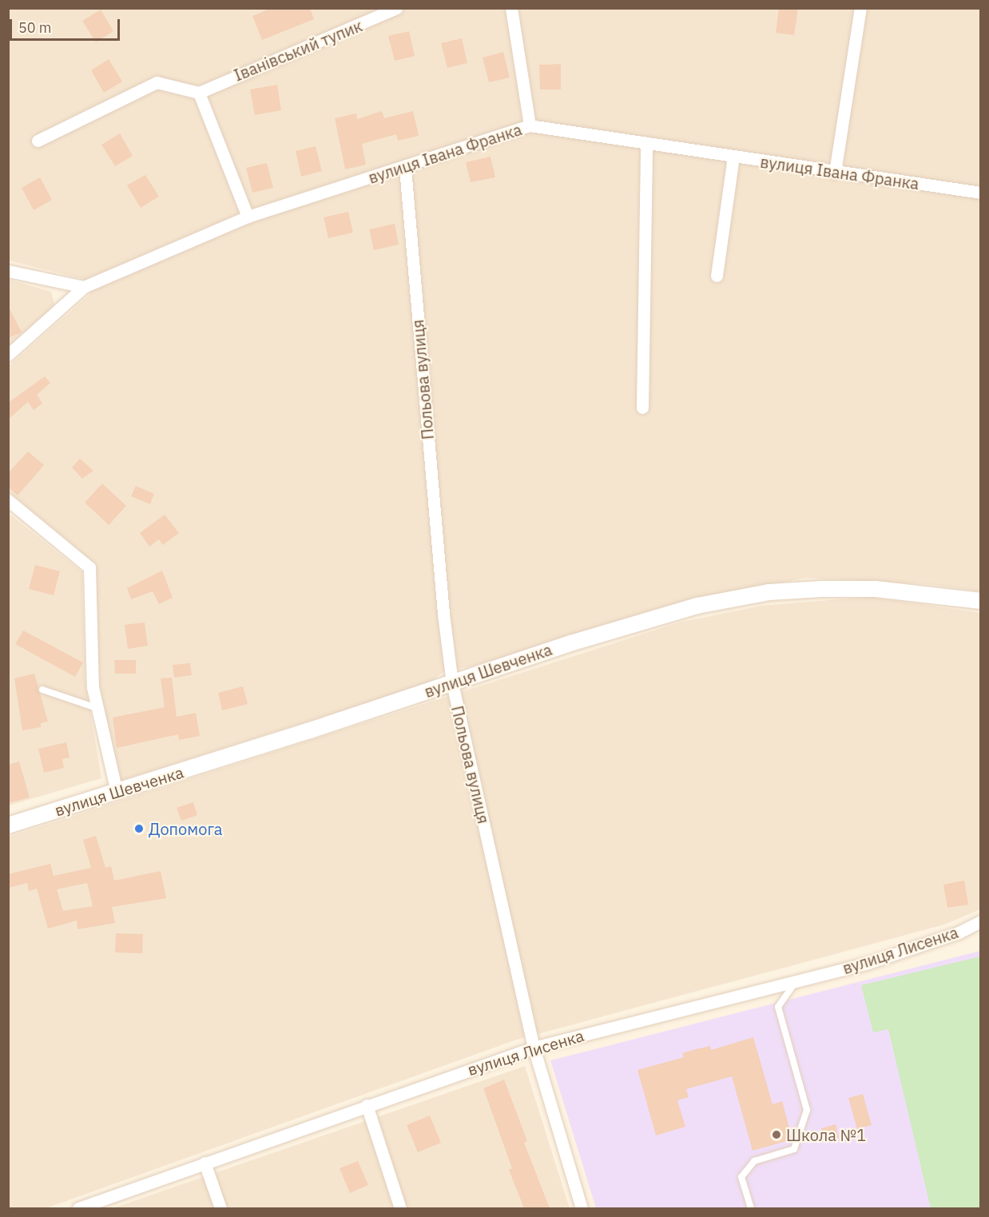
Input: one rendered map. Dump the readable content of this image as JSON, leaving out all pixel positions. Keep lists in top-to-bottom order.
{
  "streets": {
    "street": [
      "Іванівський тупик",
      "вулиця Івана Франка",
      "Польова вулиця",
      "вулиця Шевченка",
      "вулиця Лисенка"
    ]
  },
  "crossings": [
    ["вулиця Івана Франка", "Польова вулиця"],
    ["Польова вулиця", "вулиця Шевченка"],
    ["Польова вулиця", "вулиця Лисенка"]
  ],
  "places": ["Допомога", "Школа №1"],
  "scale_bar": "50 m"
}
